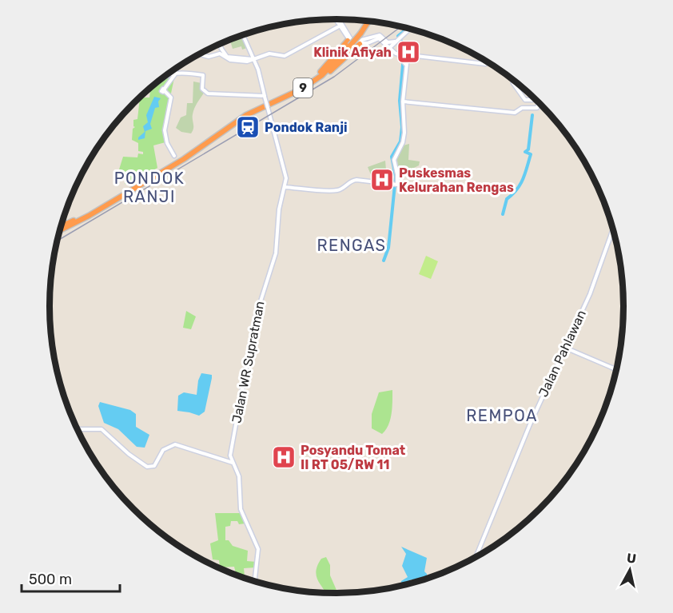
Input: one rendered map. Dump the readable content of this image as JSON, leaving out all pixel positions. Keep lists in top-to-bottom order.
{
  "streets": {
    "highway": ["9"],
    "main road": ["Jalan Pahlawan", "Jalan WR Supratman"]
  },
  "districts": ["PONDOK RANJI", "RENGAS", "REMPOA"],
  "places": {
    "hospital": ["Klinik Afiyah", "Puskesmas Kelurahan Rengas", "Posyandu Tomat II RT 05/RW 11"],
    "station": ["Pondok Ranji"]
  },
  "scale_bar": "500 m",
  "north": "top"
}
